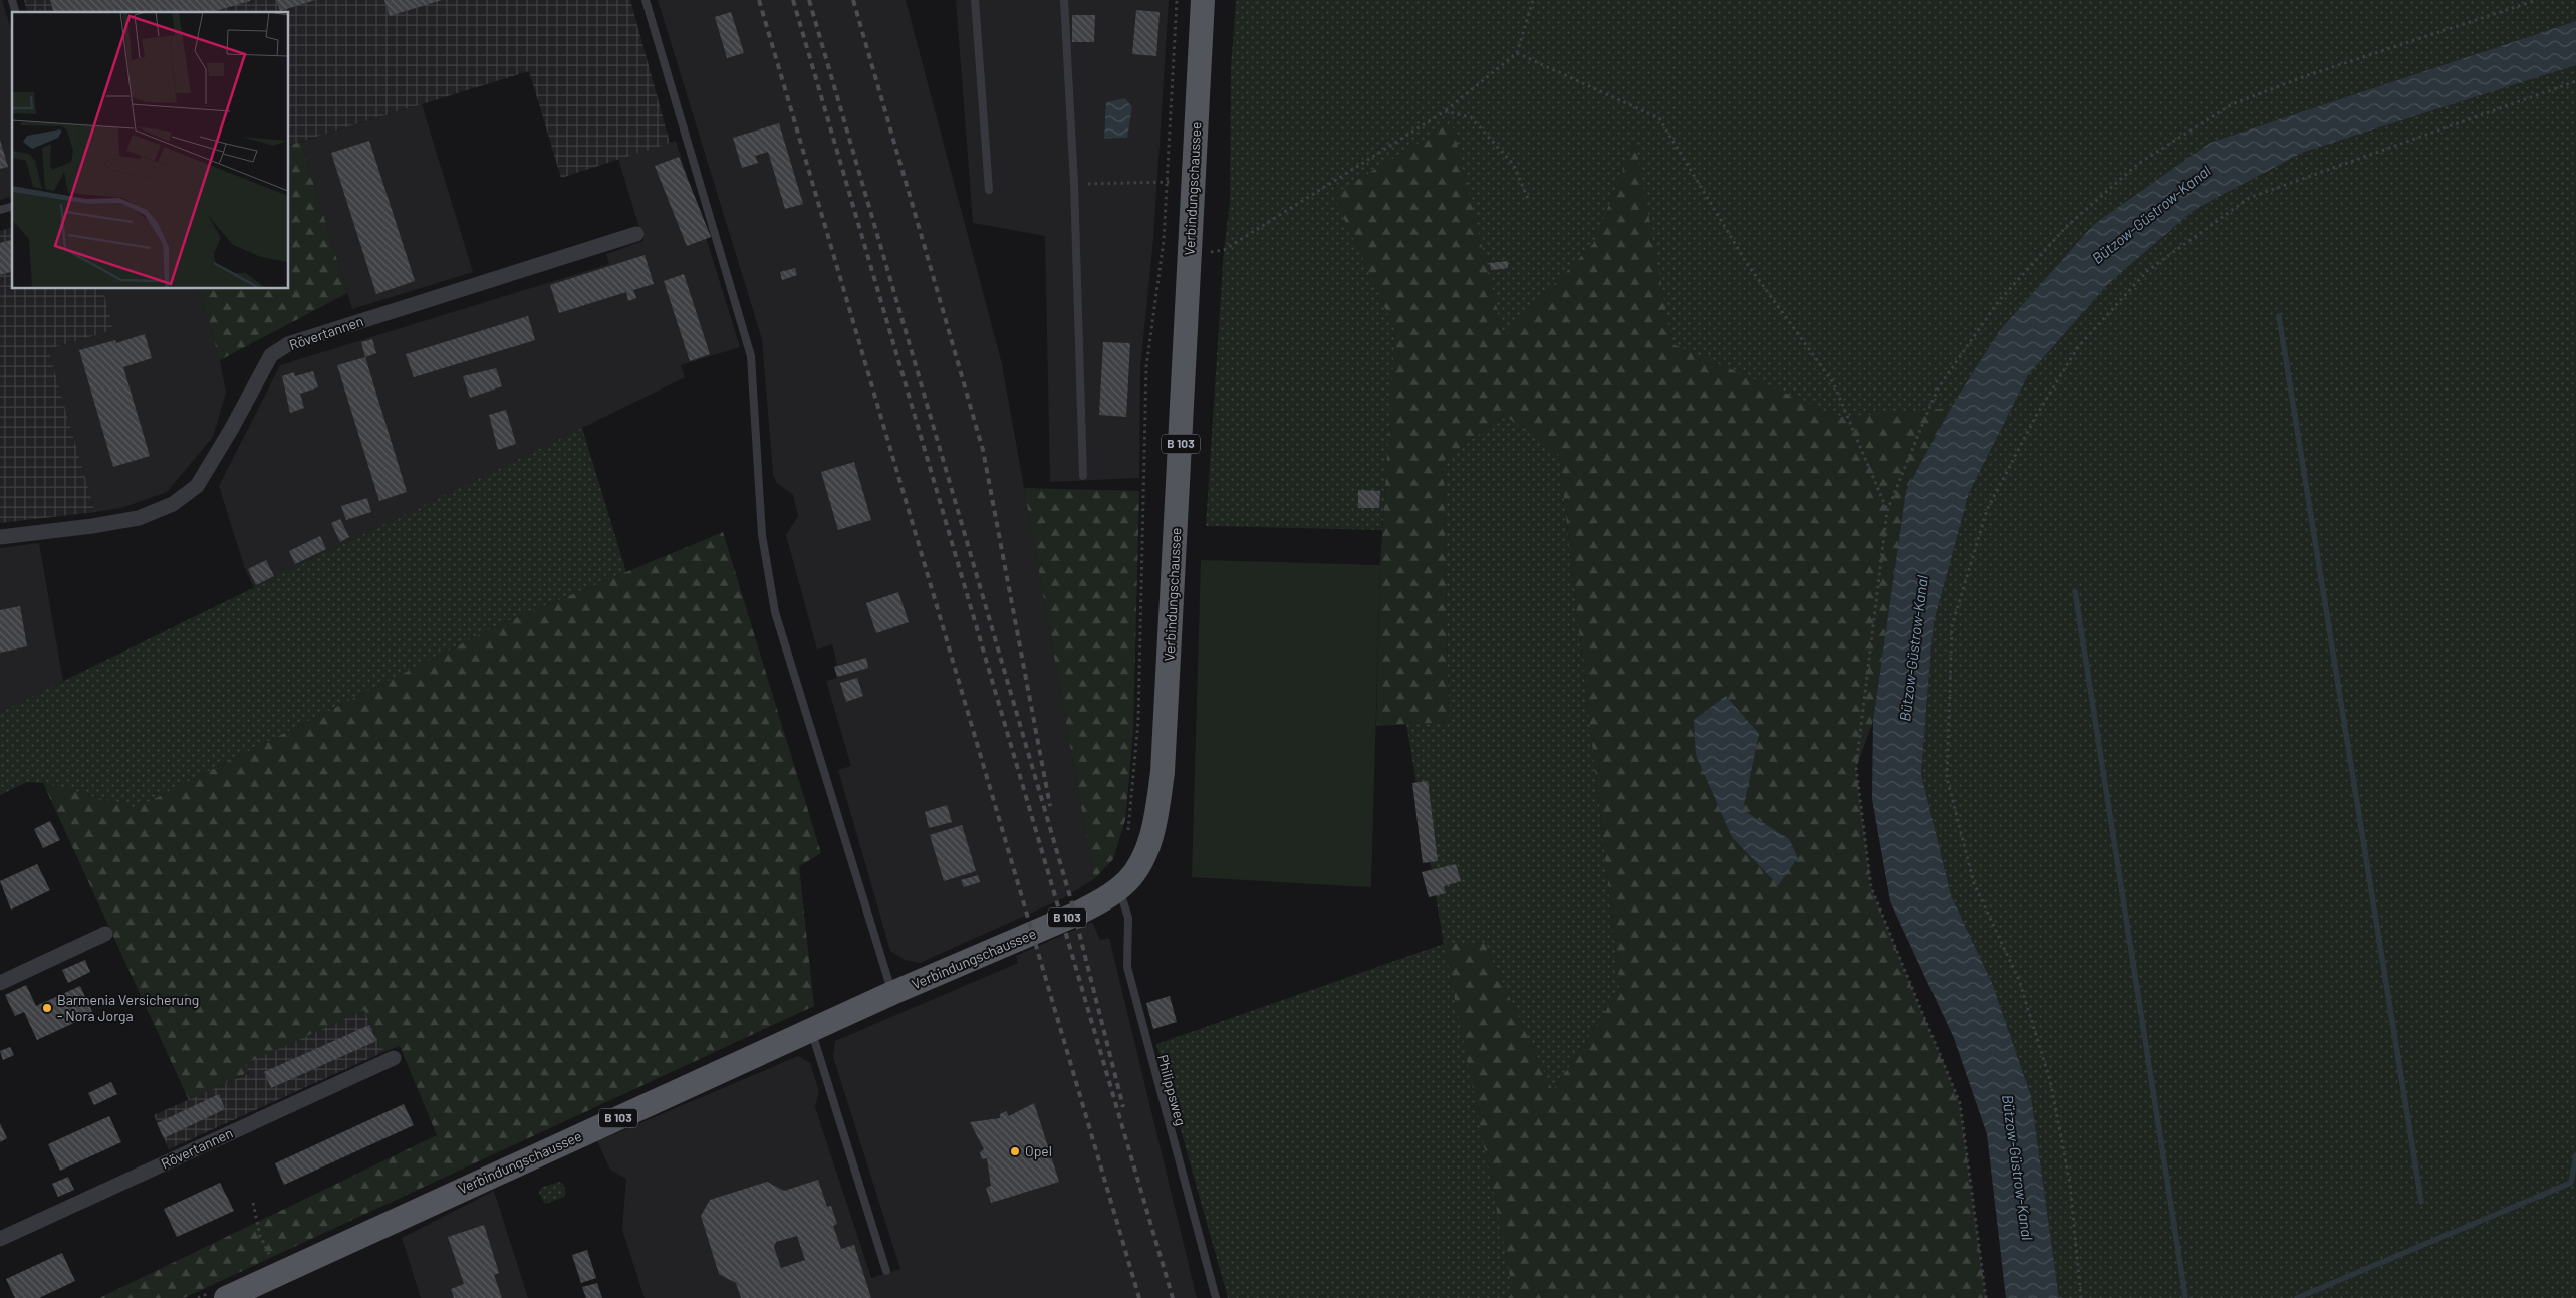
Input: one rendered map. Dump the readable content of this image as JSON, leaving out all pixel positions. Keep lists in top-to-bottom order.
{
  "streets": {
    "main road": ["Verbindungschaussee", "B 103"],
    "street": ["Rövertannen"],
    "lane": ["Philippsweg"]
  },
  "crossings": [
    ["Verbindungschaussee", "Philippsweg"]
  ],
  "water": ["Bützow-Güstrow-Kanal"],
  "places": ["Barmenia Versicherung - Nora Jorga", "Opel"]
}
